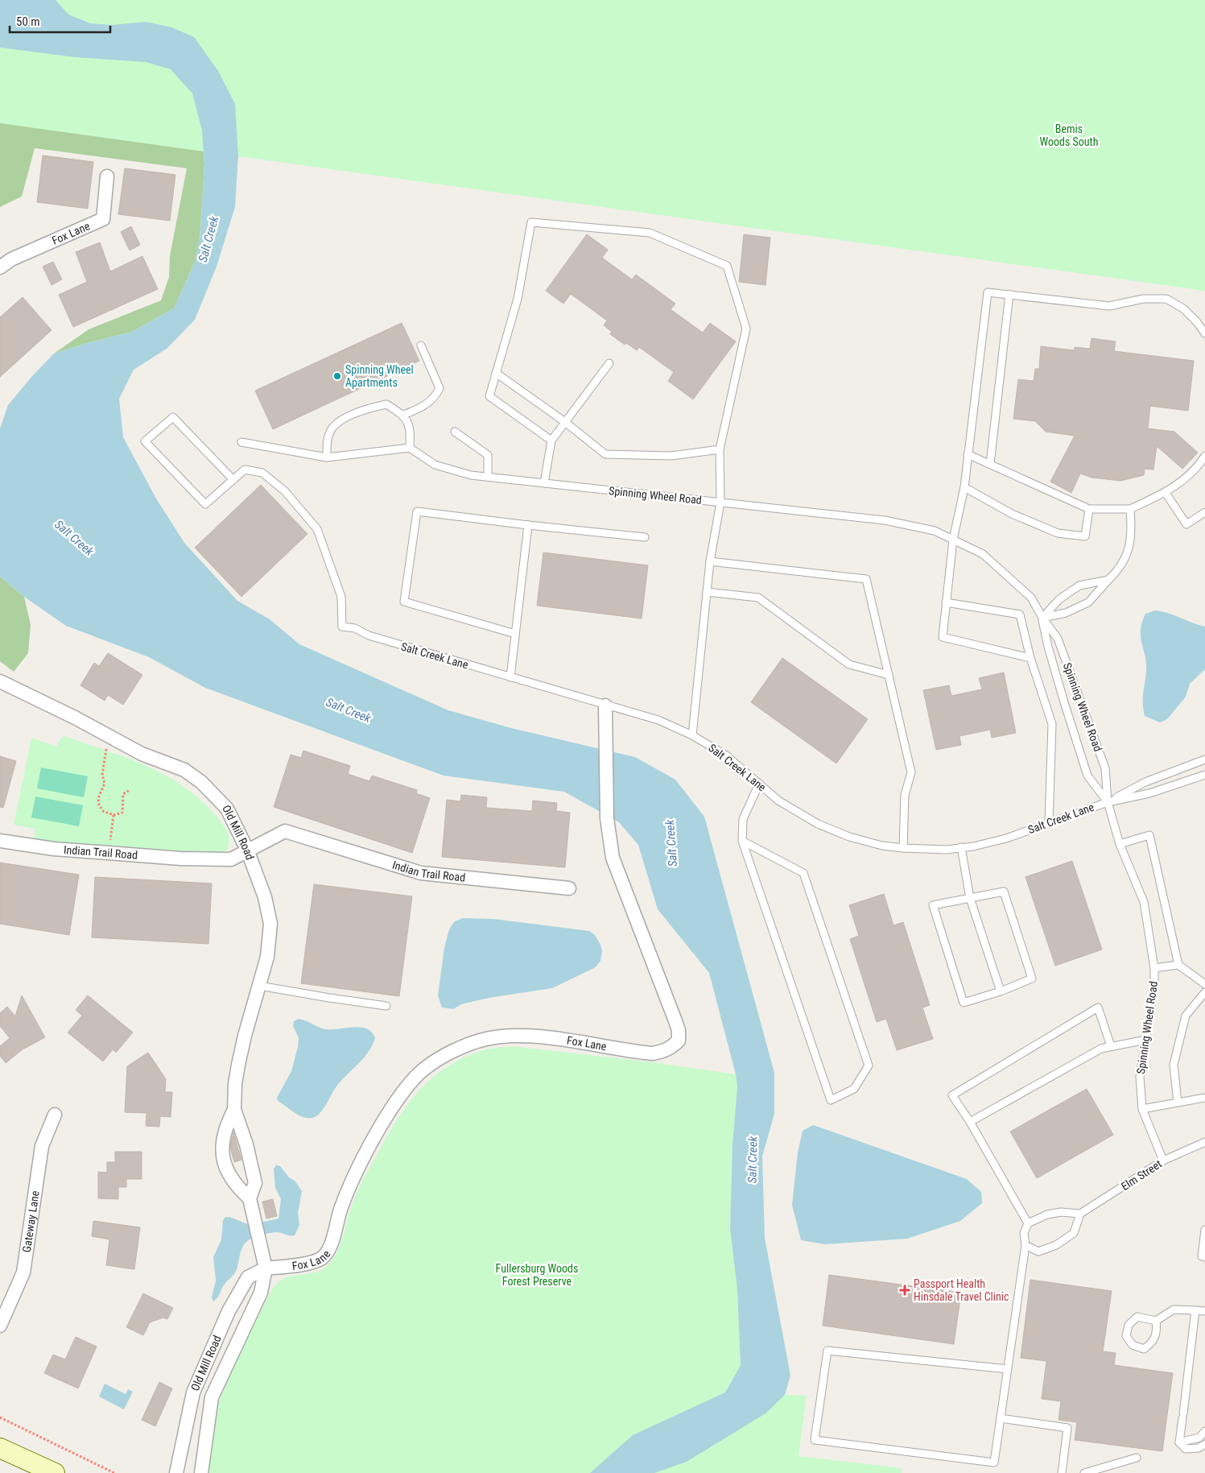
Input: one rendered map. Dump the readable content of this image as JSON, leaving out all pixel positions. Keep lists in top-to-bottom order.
{
  "streets": {
    "street": [
      "Fox Lane",
      "Old Mill Road",
      "Indian Trail Road",
      "Gateway Lane"
    ],
    "lane": ["Spinning Wheel Road", "Salt Creek Lane", "Elm Street"]
  },
  "crossings": [
    ["Fox Lane", "Salt Creek Lane"],
    ["Fox Lane", "Old Mill Road"],
    ["Spinning Wheel Road", "Salt Creek Lane"],
    ["Spinning Wheel Road", "Elm Street"],
    ["Old Mill Road", "Indian Trail Road"]
  ],
  "water": ["Salt Creek"],
  "parks": ["Bemis Woods South", "Fullersburg Woods Forest Preserve"],
  "places": {
    "other": ["Spinning Wheel Apartments"],
    "health": ["Passport Health Hinsdale Travel Clinic"]
  },
  "scale_bar": "50 m"
}
